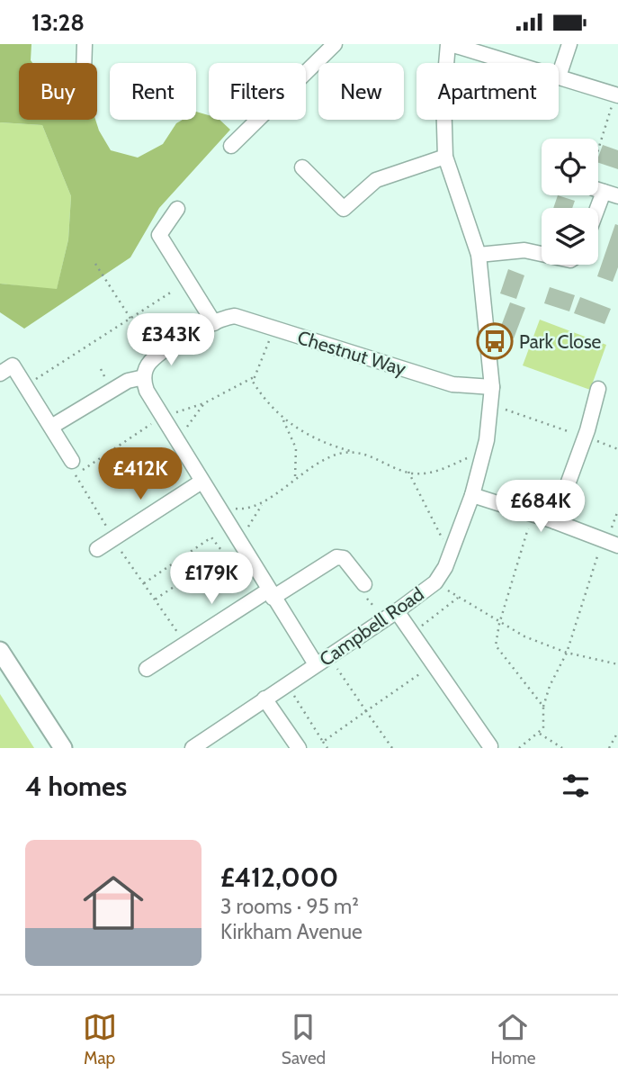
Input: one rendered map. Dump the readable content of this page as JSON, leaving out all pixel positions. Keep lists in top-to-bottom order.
{
  "streets": {
    "street": ["Chestnut Way", "Campbell Road"]
  },
  "crossings": [
    ["Chestnut Way", "Campbell Road"]
  ],
  "places": {
    "bus stop": ["Park Close"]
  },
  "page": {
    "status": "13:28",
    "chip": [
      "Buy",
      "Rent",
      "Filters",
      "New",
      "Apartment"
    ],
    "price": [
      "£343K",
      "£412K",
      "£684K",
      "£179K"
    ],
    "heading": "4 homes",
    "list": [
      {
        "name": "£412,000",
        "note": "3 rooms · 95 m² · Kirkham Avenue"
      }
    ],
    "tabs": ["Map", "Saved", "Home"]
  }
}
